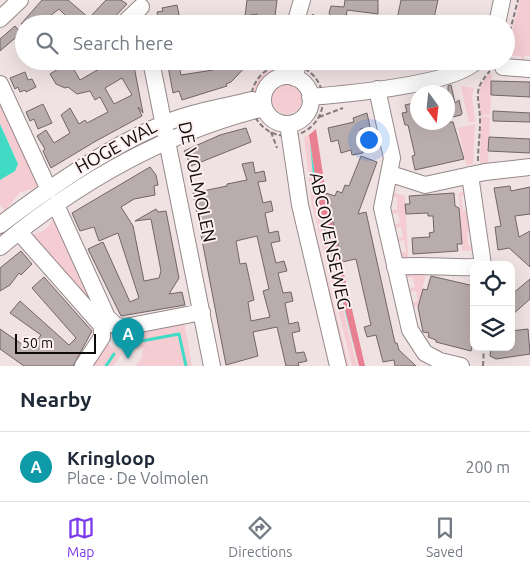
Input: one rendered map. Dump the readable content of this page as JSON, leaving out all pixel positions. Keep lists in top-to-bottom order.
{
  "streets": {
    "street": ["HOGE WAL", "DE VOLMOLEN", "ABCOVENSEWEG"]
  },
  "crossings": [
    ["HOGE WAL", "DE VOLMOLEN"],
    ["HOGE WAL", "ABCOVENSEWEG"]
  ],
  "scale_bar": "50 m",
  "north": "bottom",
  "page": {
    "search": "Search here",
    "pins": "A",
    "scale": "50 m",
    "heading": "Nearby",
    "list": [
      {
        "mark": "A",
        "name": "Kringloop",
        "note": "Place · De Volmolen",
        "value": "200 m"
      }
    ],
    "nav": ["Map", "Directions", "Saved"]
  }
}
